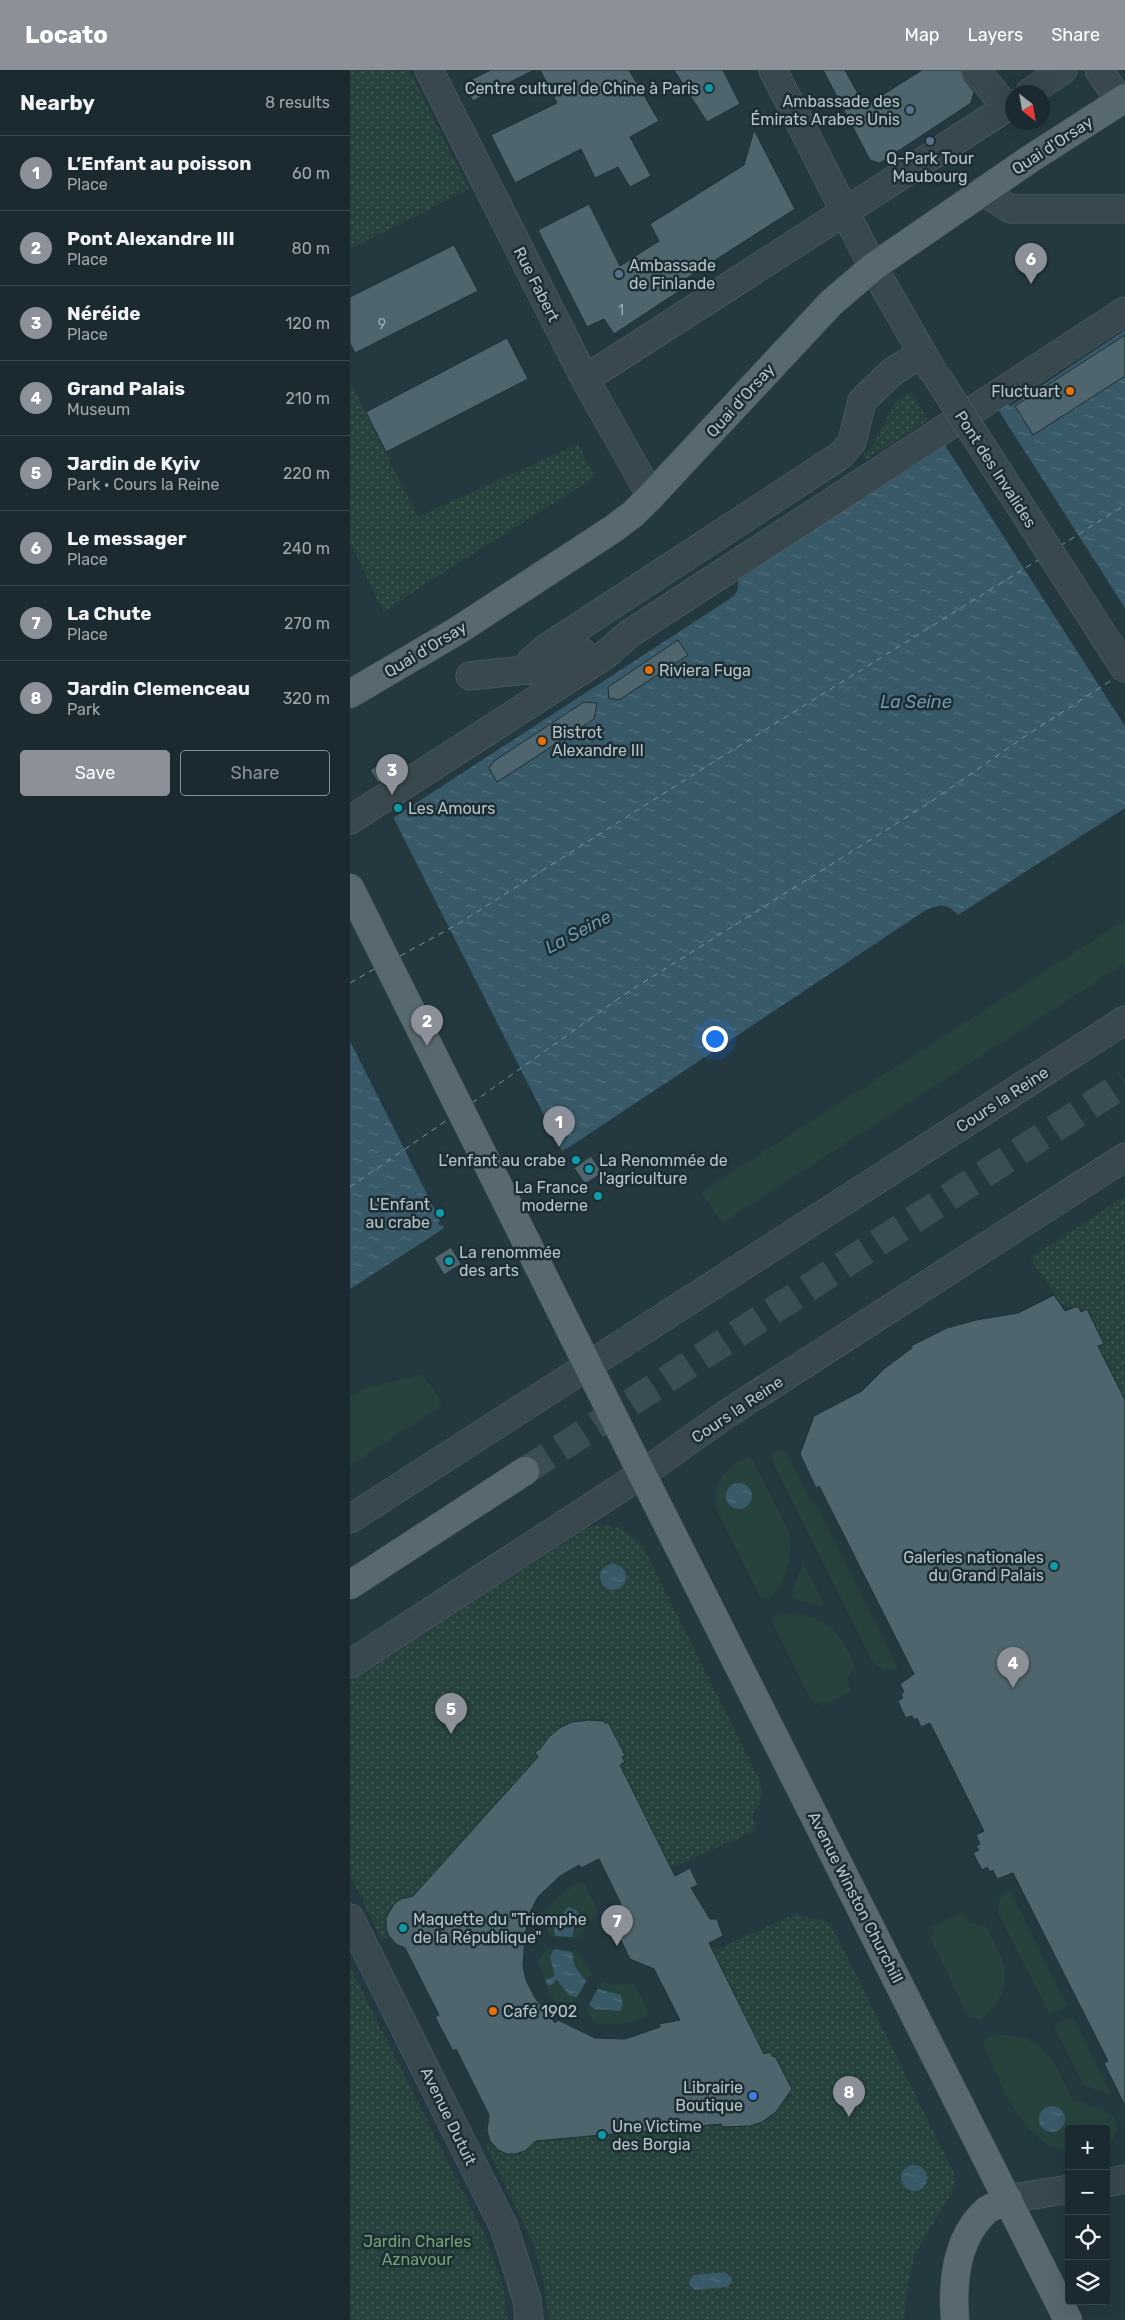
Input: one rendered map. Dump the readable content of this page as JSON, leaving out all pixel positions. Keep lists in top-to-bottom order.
{
  "streets": {
    "main road": ["Quai d'Orsay", "Avenue Winston Churchill"],
    "street": [
      "Rue Fabert",
      "Pont des Invalides",
      "Cours la Reine",
      "Avenue Dutuit"
    ]
  },
  "crossings": [
    ["Quai d'Orsay", "Rue Fabert"],
    ["Quai d'Orsay", "Pont des Invalides"],
    ["Cours la Reine", "Avenue Winston Churchill"]
  ],
  "water": ["La Seine"],
  "parks": ["Jardin Charles Aznavour"],
  "places": [
    "Centre culturel de Chine à Paris",
    "Ambassade des Émirats Arabes Unis",
    "Q-Park Tour Maubourg",
    "Ambassade de Finlande",
    "Fluctuart",
    "Riviera Fuga",
    "Bistrot Alexandre III",
    "Les Amours",
    "L’enfant au crabe",
    "La Renommée de l'agriculture",
    "La France moderne",
    "L'Enfant au crabe",
    "La renommée des arts",
    "Galeries nationales du Grand Palais",
    "Maquette du \"Triomphe de la République\"",
    "Café 1902",
    "Librairie Boutique",
    "Une Victime des Borgia"
  ],
  "house_numbers": ["1", "9"],
  "north": "bottom right",
  "page": {
    "header": "Locato",
    "nav": ["Map", "Layers", "Share"],
    "heading": ["Nearby", "8 results"],
    "list": [
      {
        "mark": "1",
        "name": "L’Enfant au poisson",
        "note": "Place",
        "value": "60 m"
      },
      {
        "mark": "2",
        "name": "Pont Alexandre III",
        "note": "Place",
        "value": "80 m"
      },
      {
        "mark": "3",
        "name": "Néréide",
        "note": "Place",
        "value": "120 m"
      },
      {
        "mark": "4",
        "name": "Grand Palais",
        "note": "Museum",
        "value": "210 m"
      },
      {
        "mark": "5",
        "name": "Jardin de Kyiv",
        "note": "Park · Cours la Reine",
        "value": "220 m"
      },
      {
        "mark": "6",
        "name": "Le messager",
        "note": "Place",
        "value": "240 m"
      },
      {
        "mark": "7",
        "name": "La Chute",
        "note": "Place",
        "value": "270 m"
      },
      {
        "mark": "8",
        "name": "Jardin Clemenceau",
        "note": "Park",
        "value": "320 m"
      }
    ],
    "pins": [
      "6",
      "3",
      "2",
      "1",
      "4",
      "5",
      "7",
      "8"
    ],
    "buttons": ["Save", "Share"],
    "map_buttons": ["+", "−"]
  }
}
